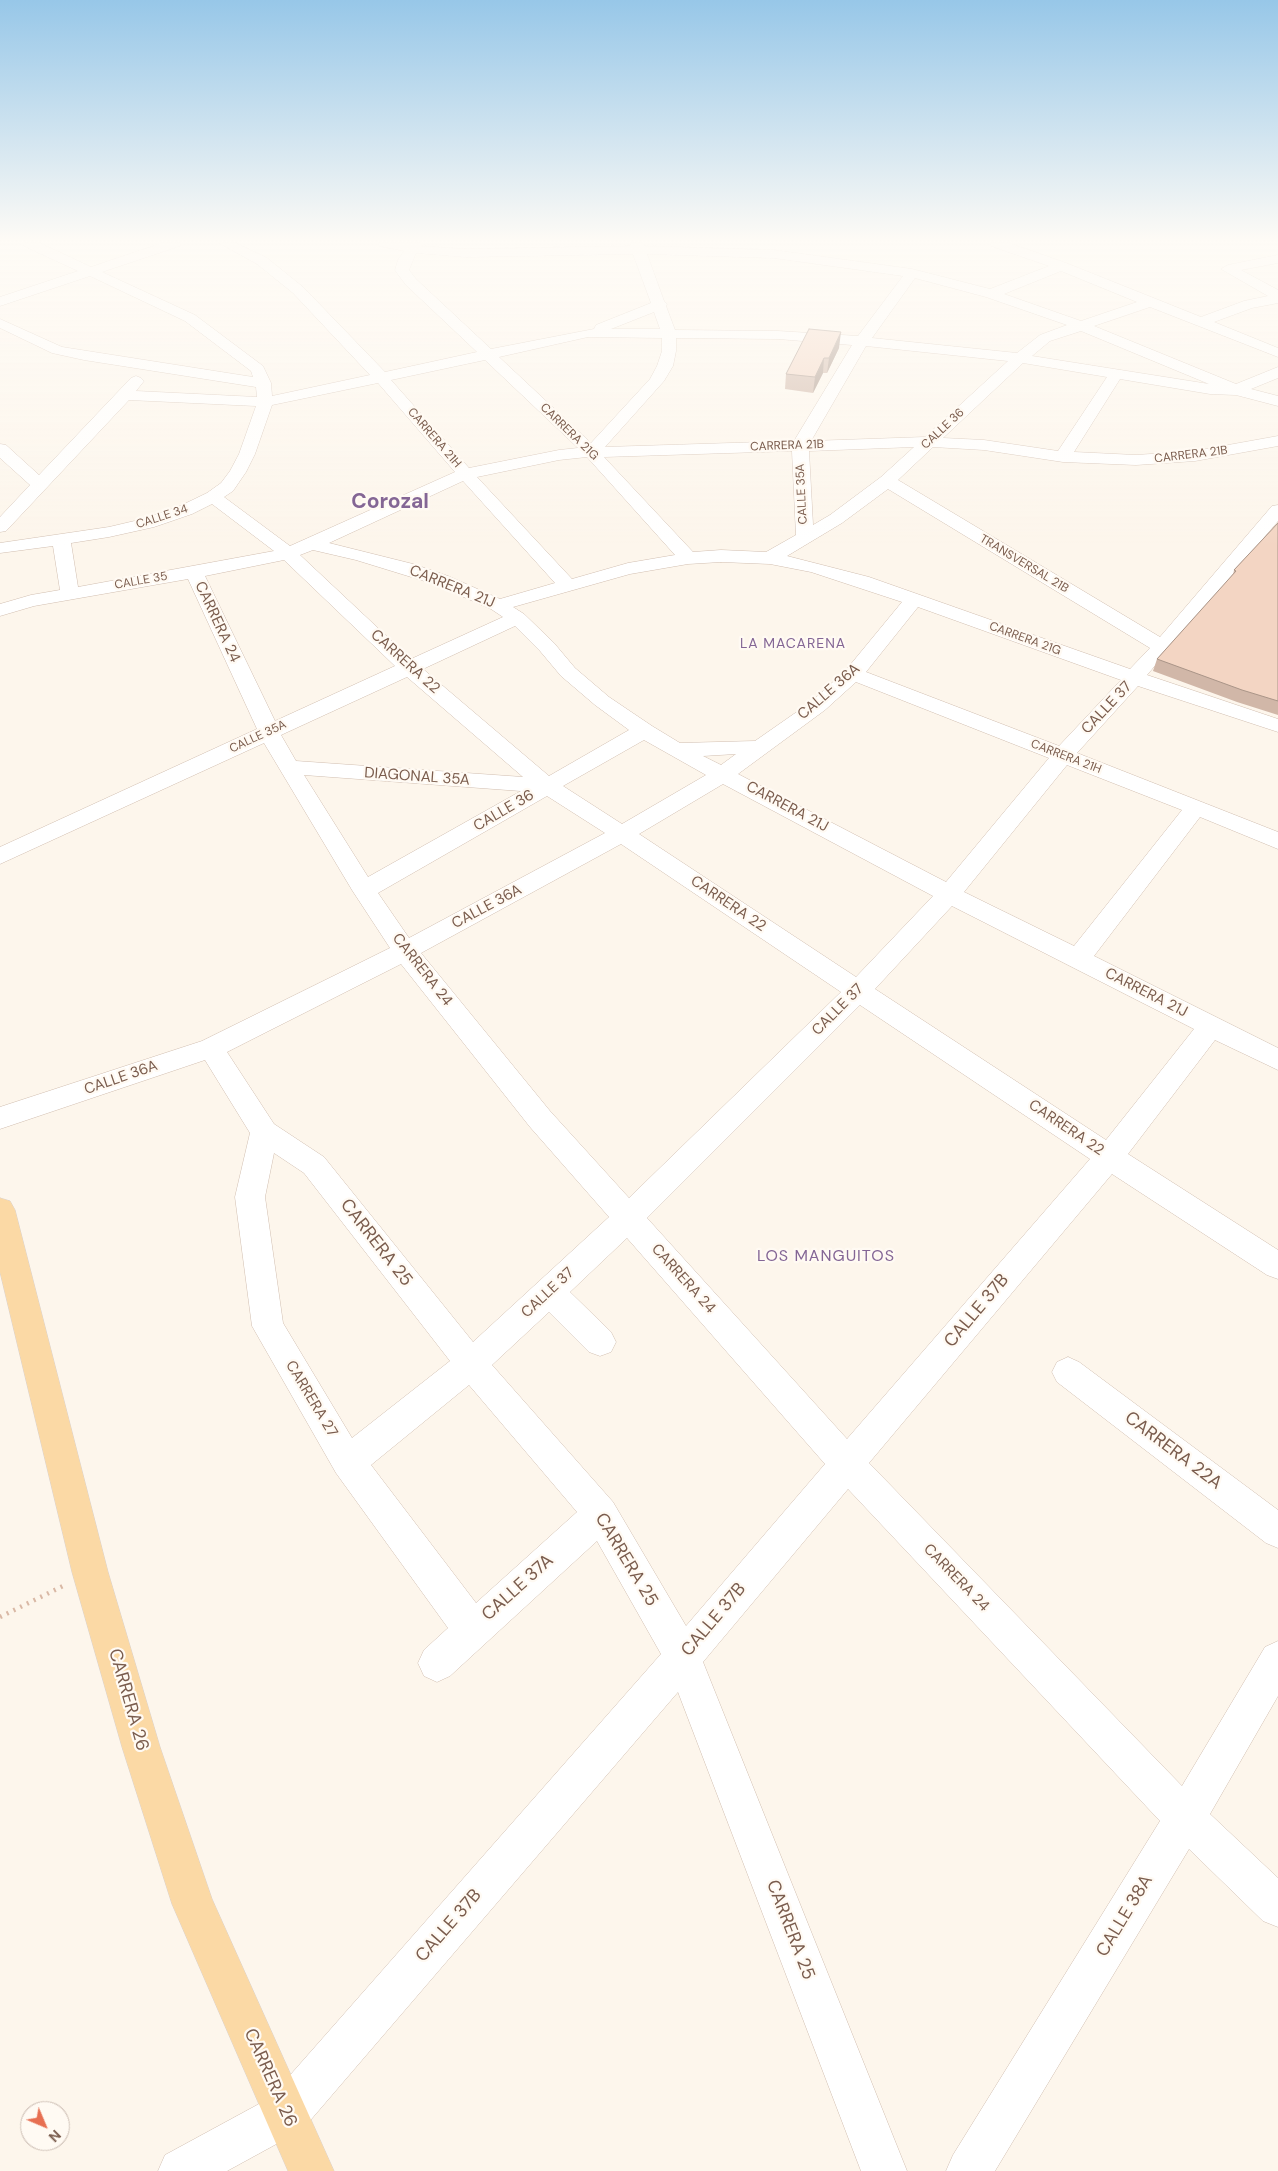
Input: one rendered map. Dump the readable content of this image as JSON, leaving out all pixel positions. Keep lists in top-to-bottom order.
{
  "streets": {
    "main road": ["CARRERA 26"],
    "street": [
      "CALLE 36",
      "CARRERA 21G",
      "CARRERA 21H",
      "CARRERA 21B",
      "CALLE 35A",
      "CALLE 34",
      "TRANSVERSAL 21B",
      "CALLE 35",
      "CARRERA 21J",
      "CARRERA 24",
      "CARRERA 22",
      "CALLE 36A",
      "CALLE 37",
      "DIAGONAL 35A",
      "CARRERA 25",
      "CALLE 37B",
      "CARRERA 27",
      "CARRERA 22A",
      "CALLE 37A",
      "CALLE 38A"
    ]
  },
  "crossings": [
    ["CALLE 36", "CARRERA 21G"],
    ["CALLE 36", "CARRERA 21B"],
    ["CALLE 36", "CALLE 35A"],
    ["CALLE 36", "TRANSVERSAL 21B"],
    ["CALLE 36", "CARRERA 21J"],
    ["CALLE 36", "CARRERA 24"],
    ["CALLE 36", "CARRERA 22"],
    ["CALLE 36", "DIAGONAL 35A"],
    ["CARRERA 21G", "CARRERA 21B"],
    ["CARRERA 21G", "CALLE 36A"],
    ["CARRERA 21G", "CALLE 37"],
    ["CARRERA 21H", "CARRERA 21B"],
    ["CARRERA 21H", "CALLE 36A"],
    ["CARRERA 21H", "CALLE 37"],
    ["CARRERA 21B", "CALLE 35A"],
    ["CARRERA 21B", "CALLE 35"],
    ["CARRERA 21B", "CARRERA 21J"],
    ["CALLE 35A", "CARRERA 21J"],
    ["CALLE 35A", "CARRERA 24"],
    ["CALLE 35A", "CARRERA 22"],
    ["CALLE 34", "CARRERA 22"],
    ["TRANSVERSAL 21B", "CALLE 37"],
    ["CALLE 35", "CARRERA 21J"],
    ["CALLE 35", "CARRERA 24"],
    ["CALLE 35", "CARRERA 22"],
    ["CARRERA 21J", "CALLE 36A"],
    ["CARRERA 21J", "CALLE 37"],
    ["CARRERA 21J", "CALLE 37B"],
    ["CARRERA 24", "CALLE 36A"],
    ["CARRERA 24", "CALLE 37"],
    ["CARRERA 24", "DIAGONAL 35A"],
    ["CARRERA 24", "CALLE 37B"],
    ["CARRERA 24", "CALLE 38A"],
    ["CARRERA 22", "CALLE 36A"],
    ["CARRERA 22", "CALLE 37"],
    ["CARRERA 22", "DIAGONAL 35A"],
    ["CARRERA 22", "CALLE 37B"],
    ["CALLE 36A", "CARRERA 25"],
    ["CALLE 37", "CARRERA 25"],
    ["CALLE 37", "CARRERA 27"],
    ["CARRERA 25", "CALLE 37B"],
    ["CARRERA 25", "CARRERA 27"],
    ["CARRERA 25", "CALLE 37A"],
    ["CALLE 37B", "CARRERA 26"],
    ["CARRERA 27", "CALLE 37A"]
  ],
  "districts": ["Corozal", "LA MACARENA", "LOS MANGUITOS"],
  "north": "bottom right"
}
